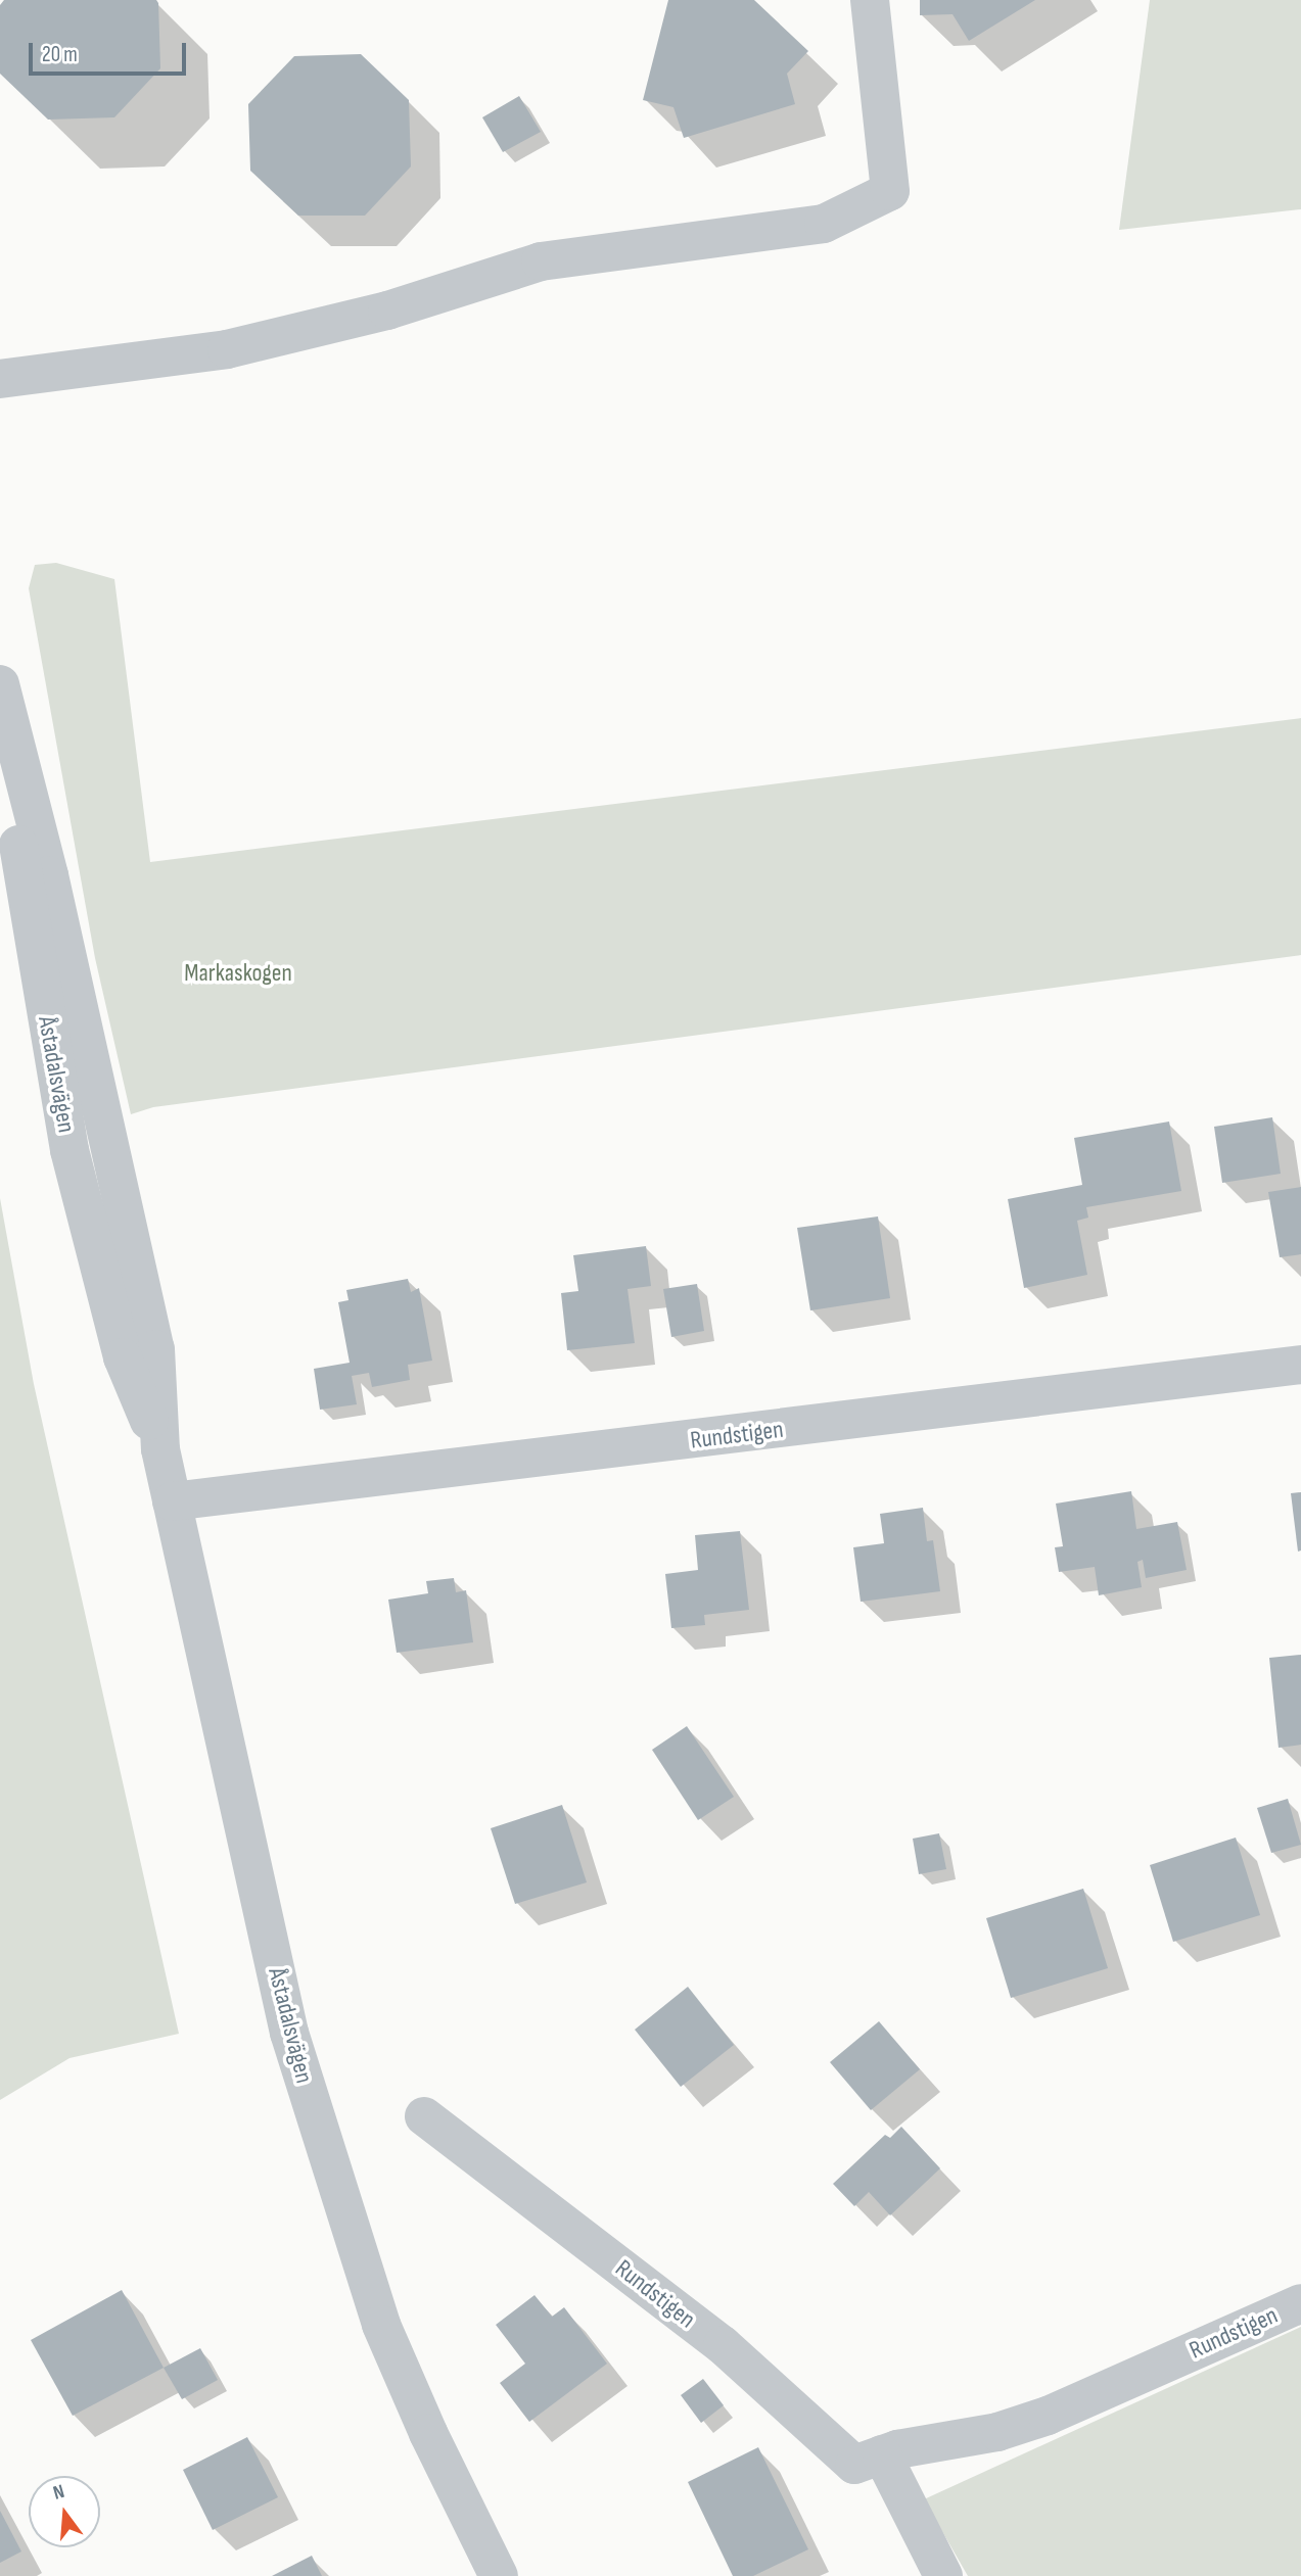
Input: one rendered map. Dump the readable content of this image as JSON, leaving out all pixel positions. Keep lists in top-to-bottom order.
{
  "streets": {
    "street": ["Åstadalsvägen", "Rundstigen"]
  },
  "crossings": [
    ["Åstadalsvägen", "Rundstigen"]
  ],
  "parks": ["Markaskogen"],
  "scale_bar": "20 m",
  "north": "top"
}
